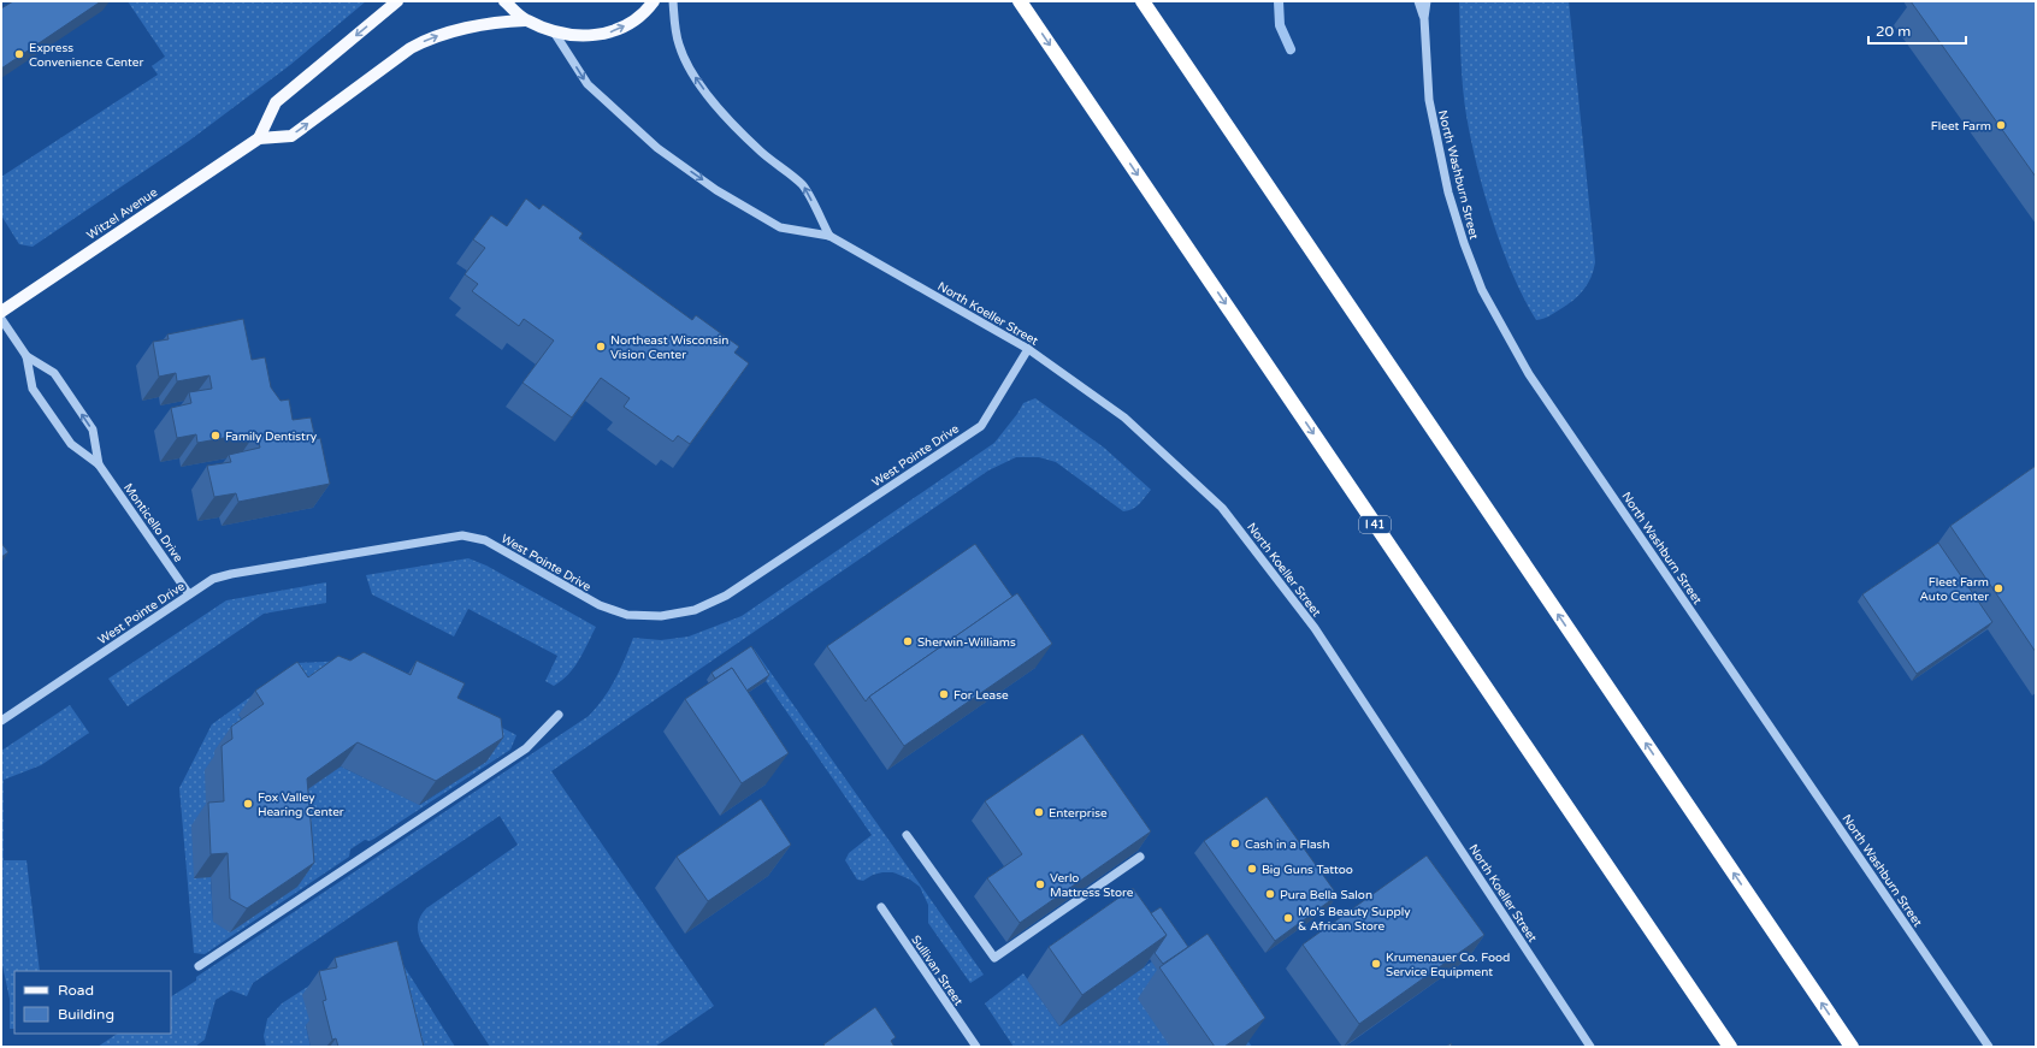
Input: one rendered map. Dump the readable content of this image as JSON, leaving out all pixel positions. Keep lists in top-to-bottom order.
{
  "streets": {
    "highway": ["I 41"],
    "main road": ["Witzel Avenue"],
    "street": [
      "North Washburn Street",
      "North Koeller Street",
      "West Pointe Drive",
      "Monticello Drive",
      "Sullivan Street"
    ]
  },
  "crossings": [
    ["North Koeller Street", "West Pointe Drive"],
    ["West Pointe Drive", "Monticello Drive"]
  ],
  "places": [
    "Express Convenience Center",
    "Fleet Farm",
    "Northeast Wisconsin Vision Center",
    "Family Dentistry",
    "Fleet Farm Auto Center",
    "Sherwin-Williams",
    "For Lease",
    "Fox Valley Hearing Center",
    "Enterprise",
    "Cash in a Flash",
    "Big Guns Tattoo",
    "Verlo Mattress Store",
    "Pura Bella Salon",
    "Mo's Beauty Supply & African Store",
    "Krumenauer Co. Food Service Equipment"
  ],
  "legend": ["Road", "Building"],
  "scale_bar": "20 m"
}
